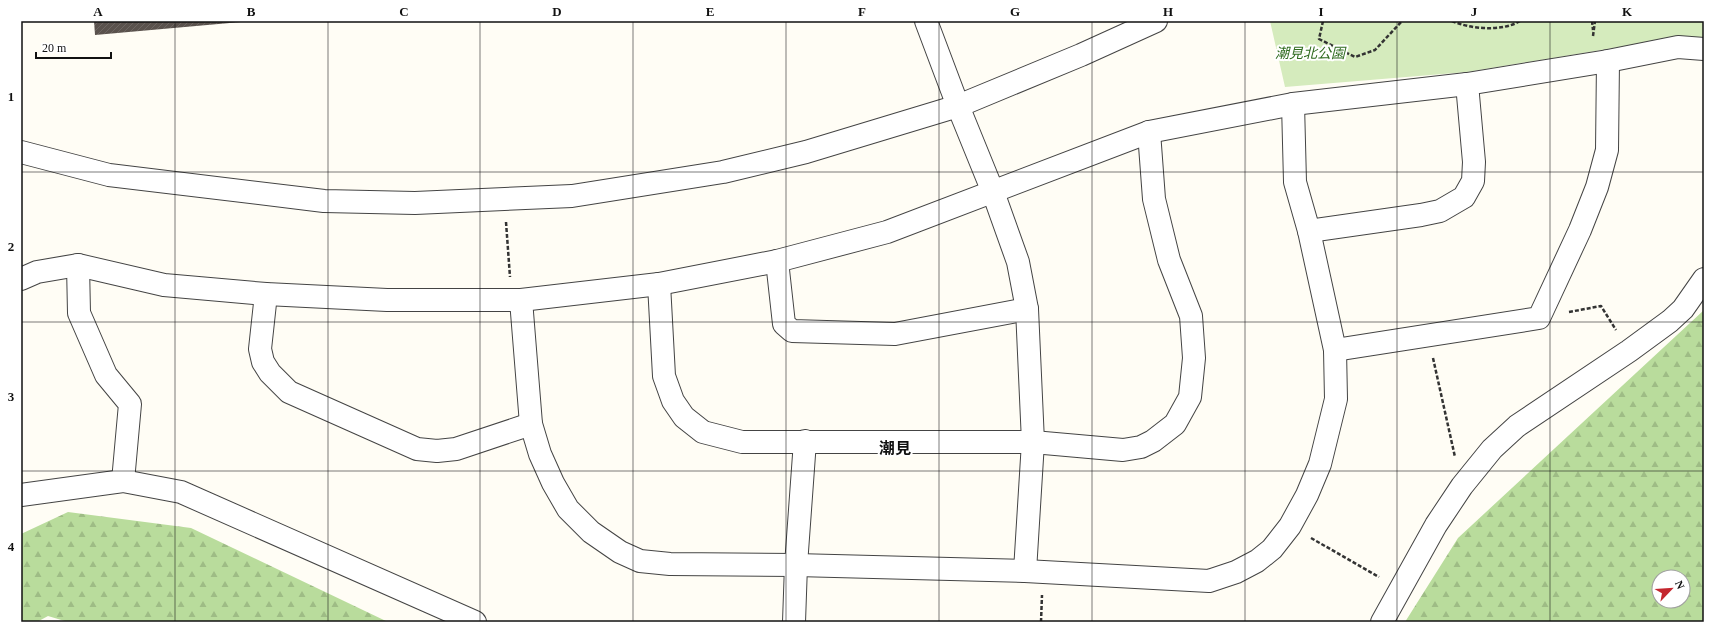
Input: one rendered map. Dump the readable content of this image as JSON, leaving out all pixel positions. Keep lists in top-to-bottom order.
{
  "districts": ["潮見"],
  "parks": ["潮見北公園"],
  "scale_bar": "20 m",
  "north": "top right",
  "grid": {
    "columns": [
      "A",
      "B",
      "C",
      "D",
      "E",
      "F",
      "G",
      "H",
      "I",
      "J",
      "K"
    ],
    "rows": [
      "1",
      "2",
      "3",
      "4"
    ]
  }
}
